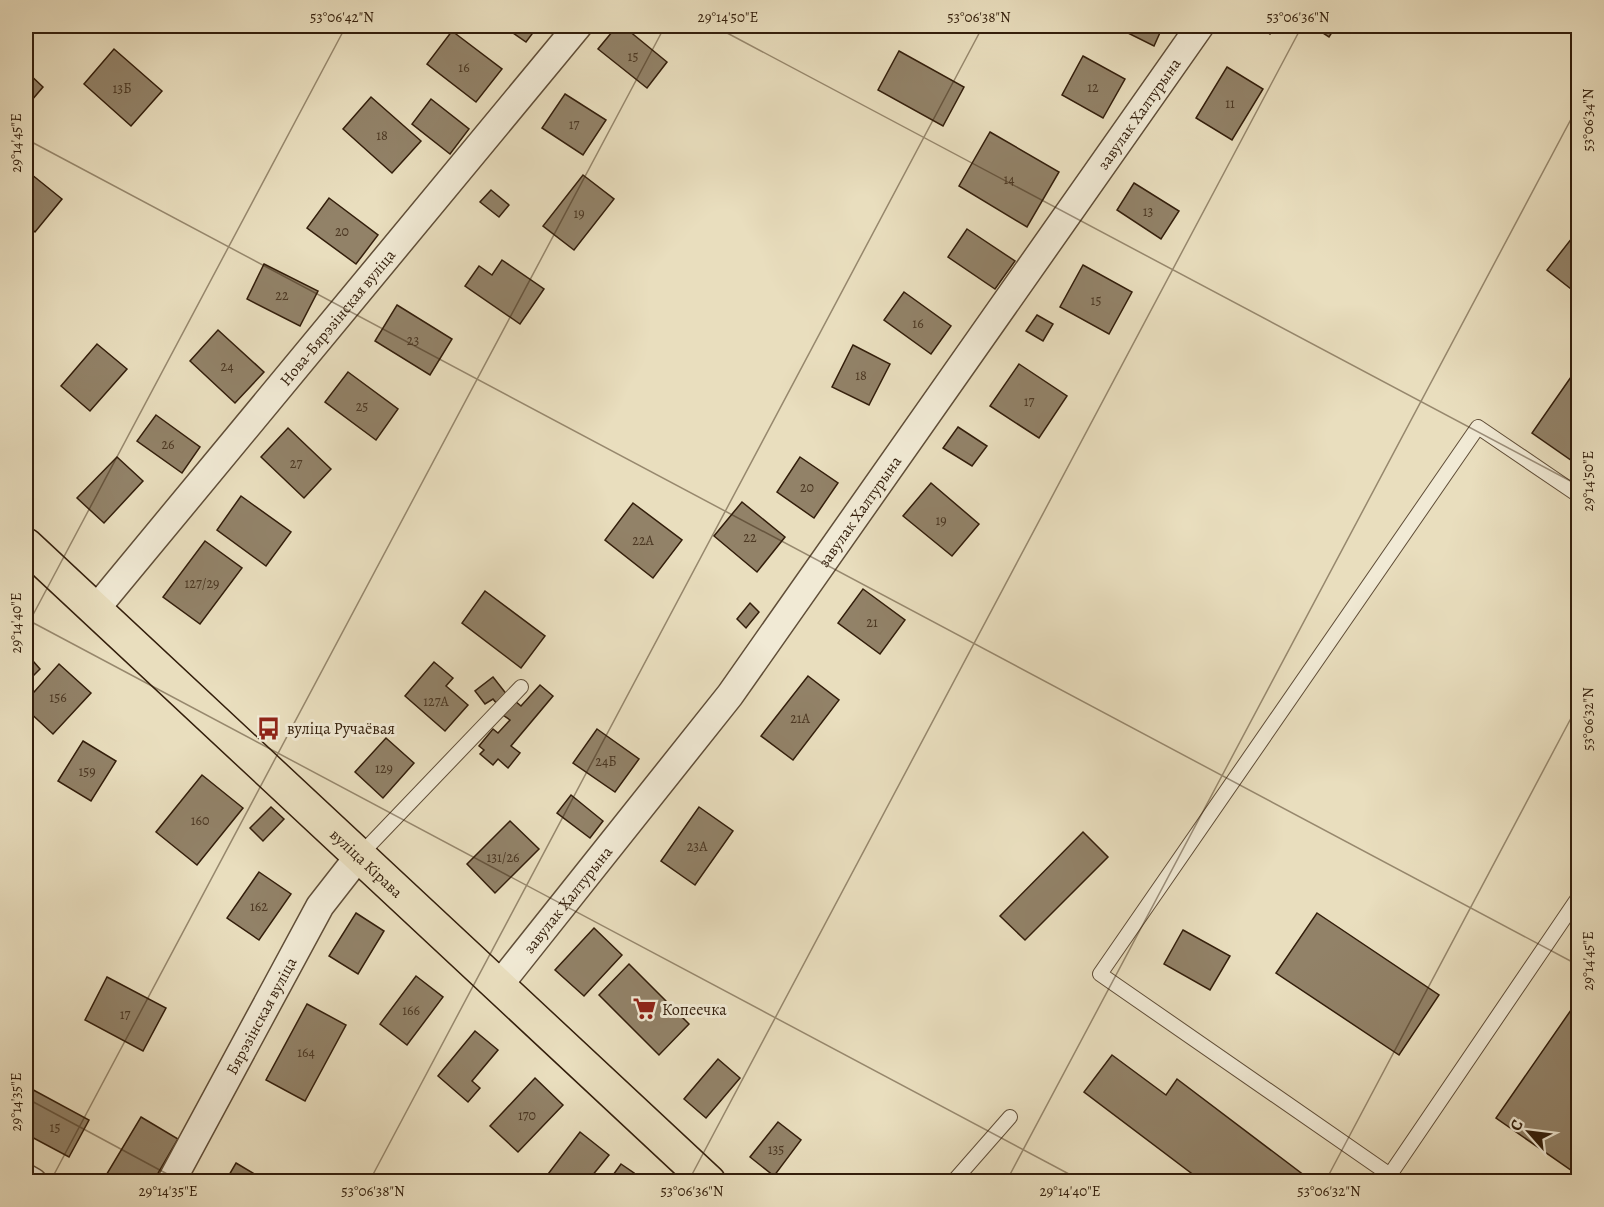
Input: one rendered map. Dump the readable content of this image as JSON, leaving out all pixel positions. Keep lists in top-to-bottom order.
{
  "streets": {
    "main road": ["вуліца Кірава"],
    "street": ["завулак Халтурына", "Нова-Бярэзінская вуліца", "Бярэзінская вуліца"]
  },
  "crossings": [
    ["завулак Халтурына", "вуліца Кірава"],
    ["Нова-Бярэзінская вуліца", "вуліца Кірава"],
    ["вуліца Кірава", "Бярэзінская вуліца"]
  ],
  "places": {
    "bus stop": ["вуліца Ручаёвая"],
    "supermarket": ["Копеечка"]
  },
  "house_numbers": [
    "15",
    "16",
    "12",
    "13Б",
    "11",
    "17",
    "18",
    "14",
    "13",
    "19",
    "20",
    "22",
    "15",
    "16",
    "23",
    "24",
    "18",
    "17",
    "25",
    "26",
    "27",
    "20",
    "19",
    "22",
    "22А",
    "127/29",
    "21",
    "156",
    "127А",
    "21А",
    "24Б",
    "129",
    "159",
    "160",
    "23А",
    "131/26",
    "162",
    "166",
    "17",
    "164",
    "170",
    "15",
    "135"
  ],
  "north": "top left",
  "coordinates": [
    "53°06'42\"N",
    "29°14'50\"E",
    "53°06'38\"N",
    "53°06'36\"N",
    "53°06'34\"N",
    "29°14'45\"E",
    "29°14'40\"E",
    "53°06'32\"N",
    "29°14'35\"E"
  ]
}
